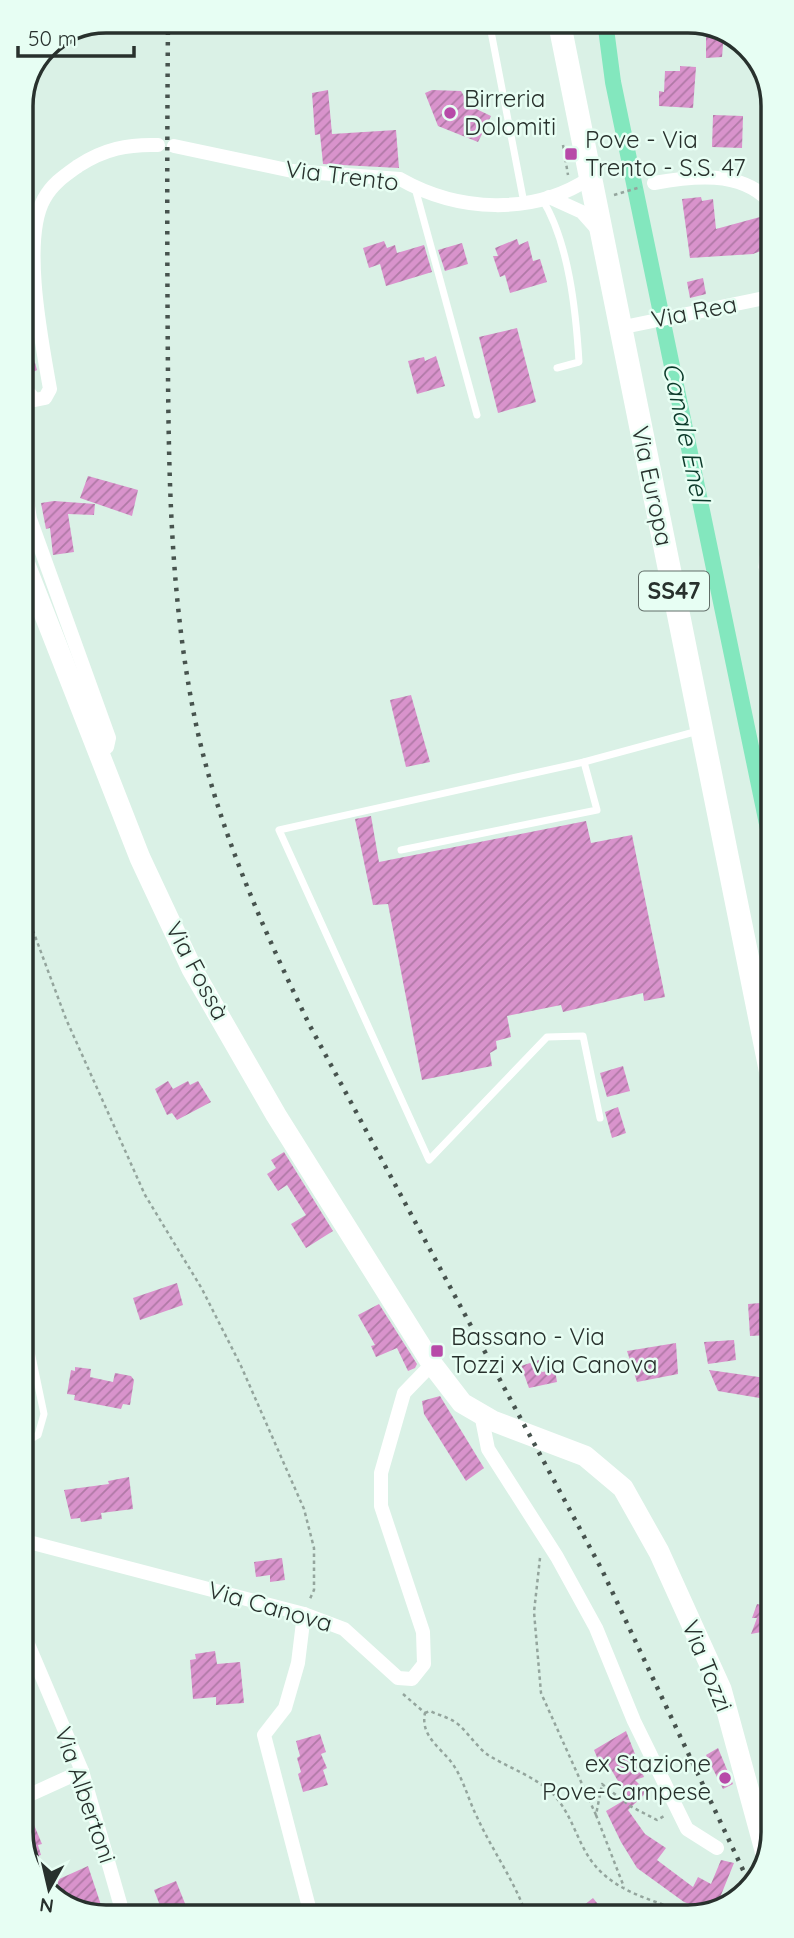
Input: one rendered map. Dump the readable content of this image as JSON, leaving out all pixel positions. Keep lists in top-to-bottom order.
{
  "streets": {
    "main road": [
      "Via Europa",
      "SS47",
      "Via Fossà",
      "Via Tozzi"
    ],
    "street": [
      "Via Trento",
      "Via Rea",
      "Via Canova",
      "Via Albertoni"
    ]
  },
  "crossings": [
    ["Via Trento", "Via Europa"],
    ["Via Rea", "Via Europa"],
    ["Via Fossà", "Via Tozzi"]
  ],
  "water": ["Canale Enel"],
  "places": {
    "other": ["Birreria Dolomiti", "ex Stazione Pove-Campese"],
    "transit": ["Pove - Via Trento - S.S. 47", "Bassano - Via Tozzi x Via Canova"]
  },
  "scale_bar": "50 m",
  "north": "bottom"
}
